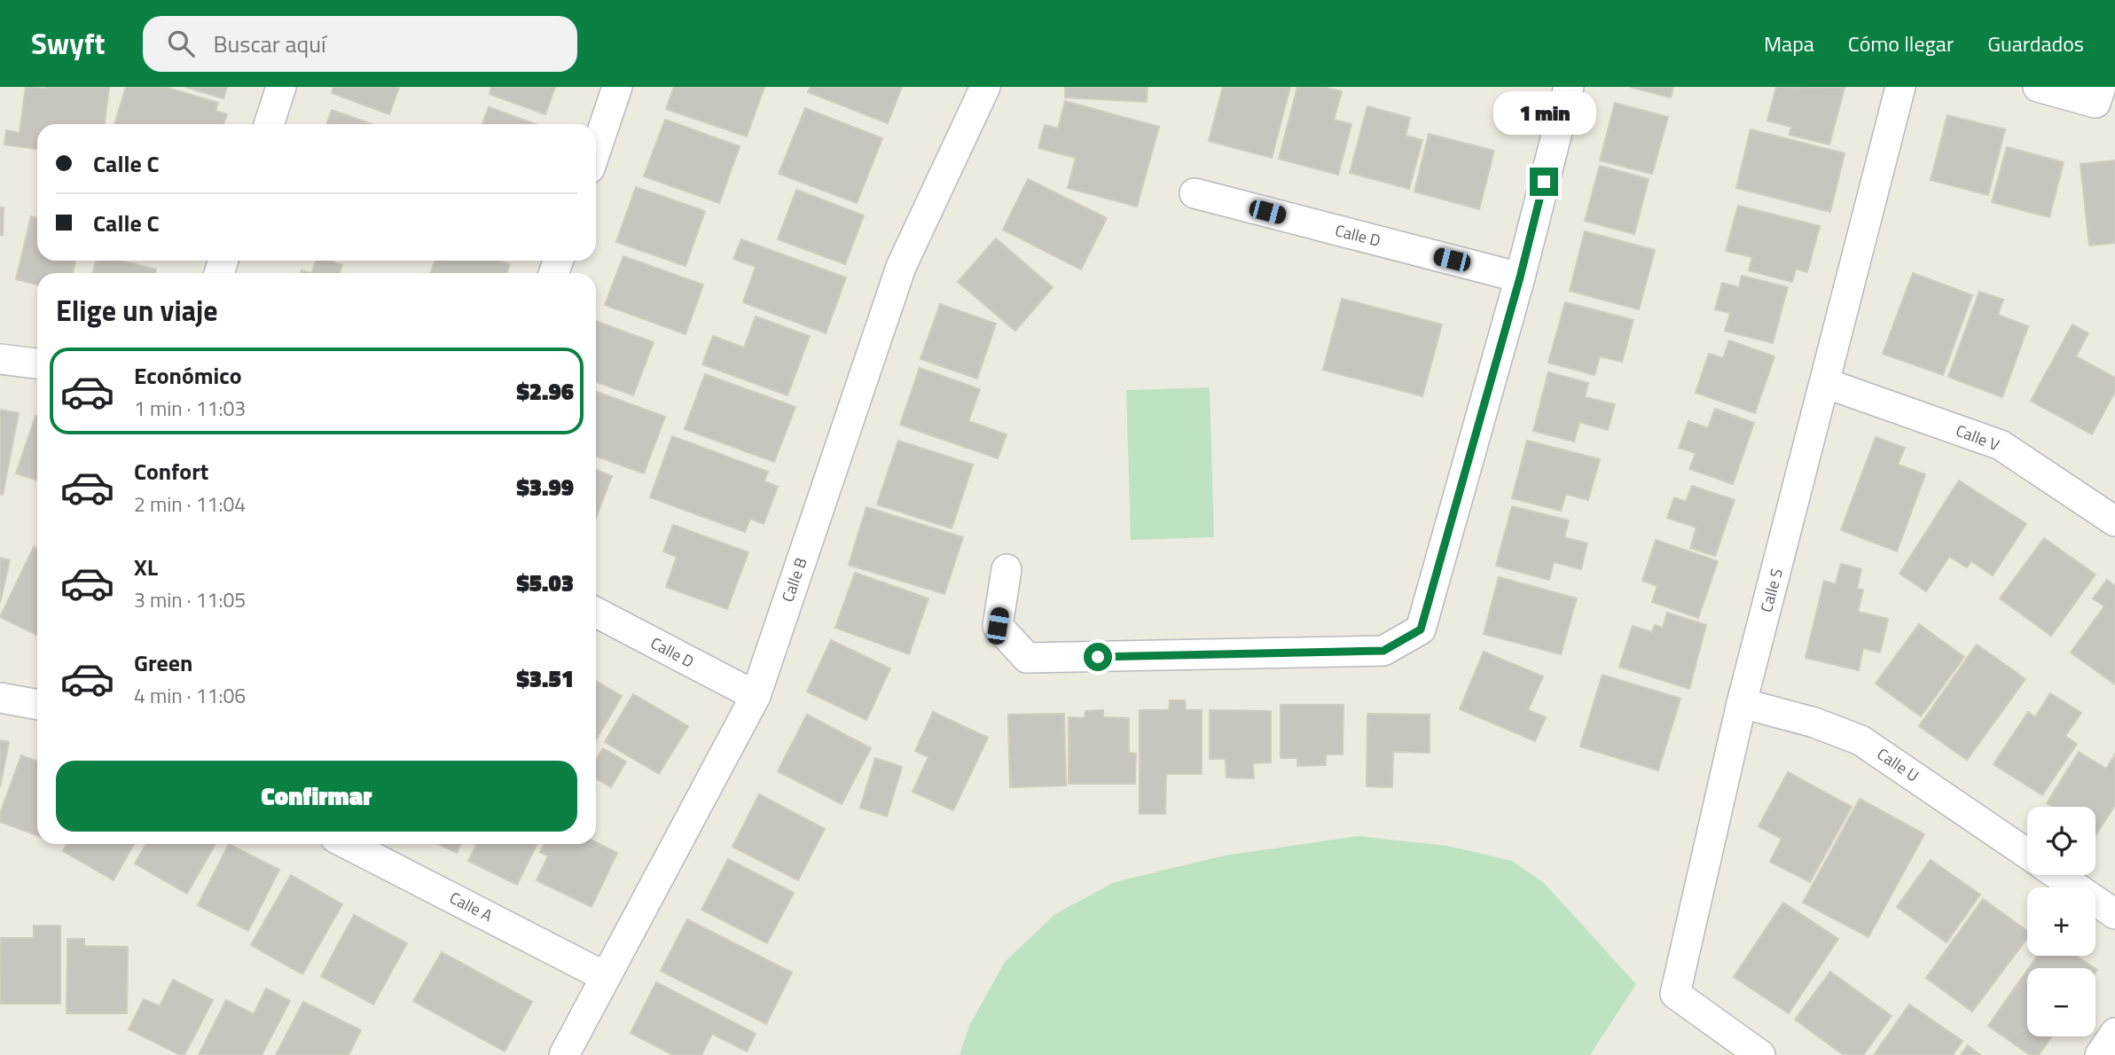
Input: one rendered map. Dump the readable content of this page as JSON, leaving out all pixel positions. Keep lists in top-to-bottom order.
{
  "streets": {
    "street": [
      "Calle D",
      "Calle V",
      "Calle B",
      "Calle S",
      "Calle U",
      "Calle A"
    ]
  },
  "crossings": [
    ["Calle D", "Calle B"],
    ["Calle V", "Calle S"],
    ["Calle B", "Calle A"],
    ["Calle S", "Calle U"]
  ],
  "page": {
    "header": "Swyft",
    "search": "Buscar aquí",
    "nav": ["Mapa", "Cómo llegar", "Guardados"],
    "bubble": "1 min",
    "banner": ["Calle C", "Calle C"],
    "heading": "Elige un viaje",
    "list": [
      {
        "name": "Económico",
        "note": "1 min · 11:03",
        "value": "$2.96"
      },
      {
        "name": "Confort",
        "note": "2 min · 11:04",
        "value": "$3.99"
      },
      {
        "name": "XL",
        "note": "3 min · 11:05",
        "value": "$5.03"
      },
      {
        "name": "Green",
        "note": "4 min · 11:06",
        "value": "$3.51"
      }
    ],
    "buttons": "Confirmar",
    "map_buttons": ["+", "−"]
  }
}
